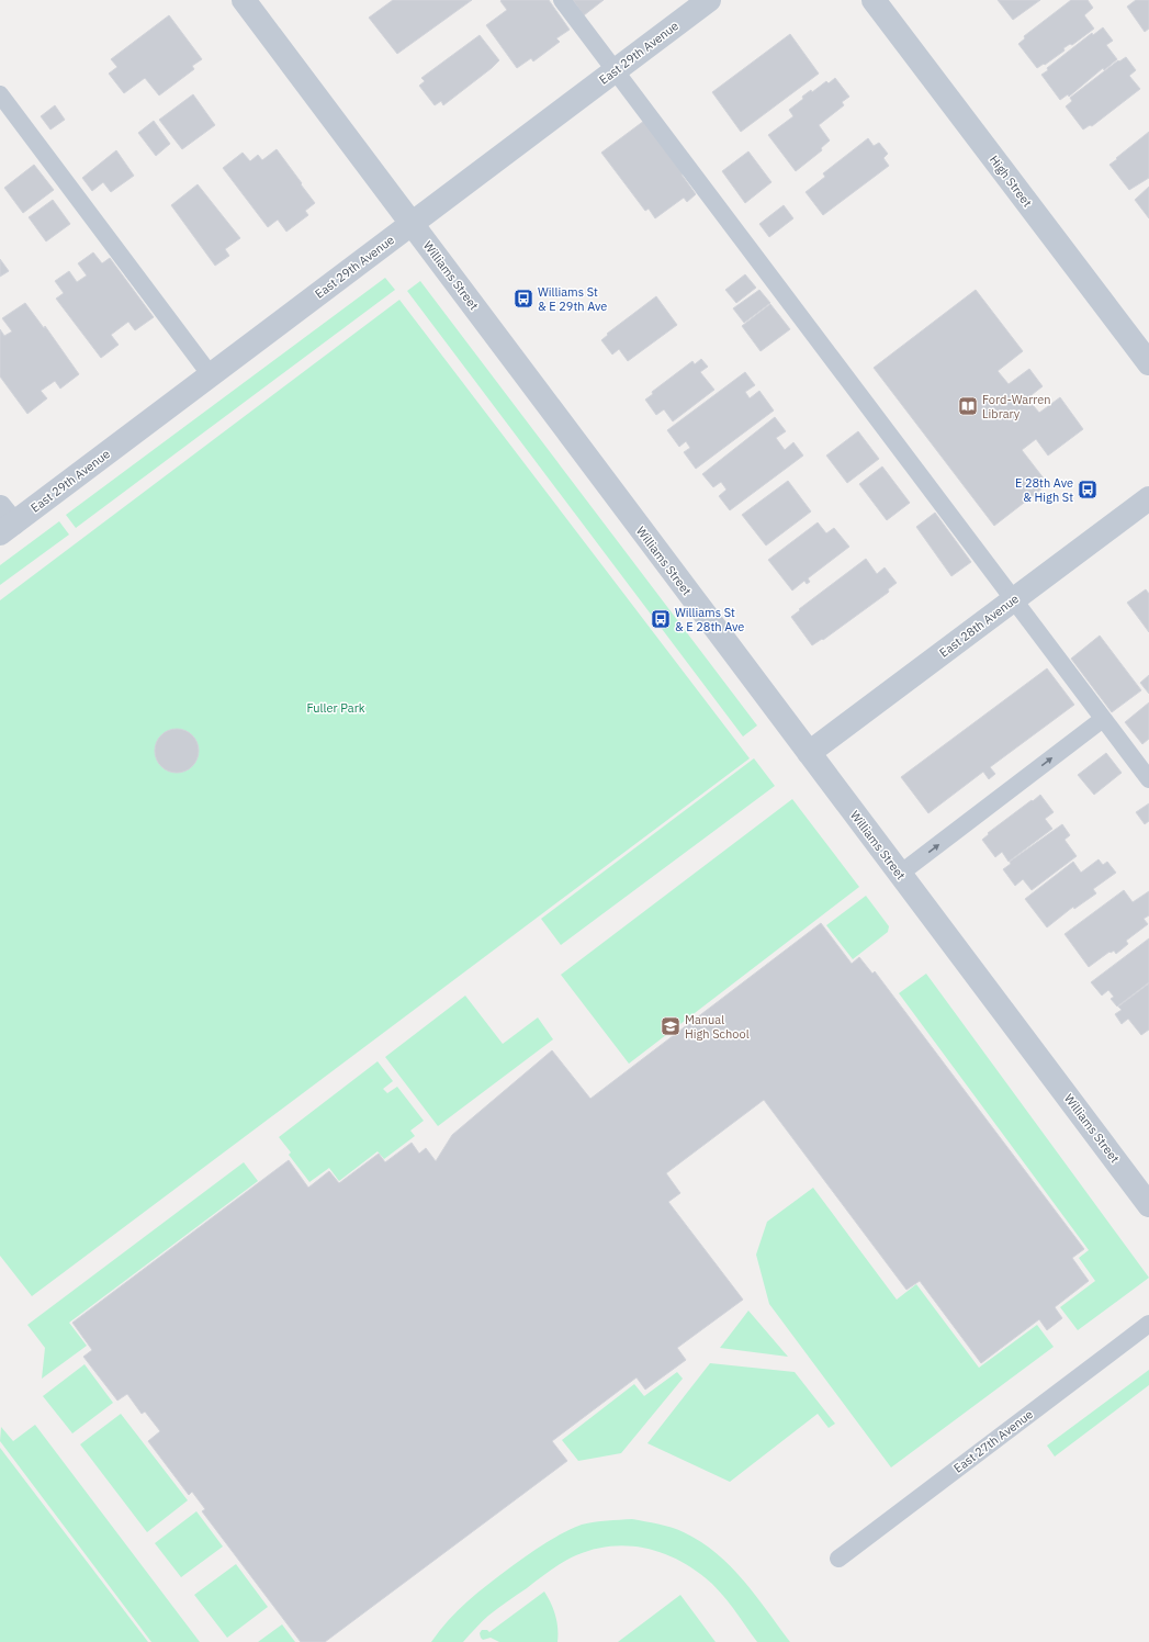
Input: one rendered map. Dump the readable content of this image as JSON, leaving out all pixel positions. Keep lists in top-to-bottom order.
{
  "streets": {
    "street": [
      "East 29th Avenue",
      "High Street",
      "Williams Street",
      "East 28th Avenue"
    ],
    "lane": ["East 27th Avenue"]
  },
  "crossings": [
    ["East 29th Avenue", "Williams Street"],
    ["Williams Street", "East 28th Avenue"]
  ],
  "parks": ["Fuller Park"],
  "places": {
    "bus stop": ["Williams St & E 29th Ave", "E 28th Ave & High St", "Williams St & E 28th Ave"],
    "library": ["Ford-Warren Library"],
    "school or university": ["Manual High School"]
  }
}
